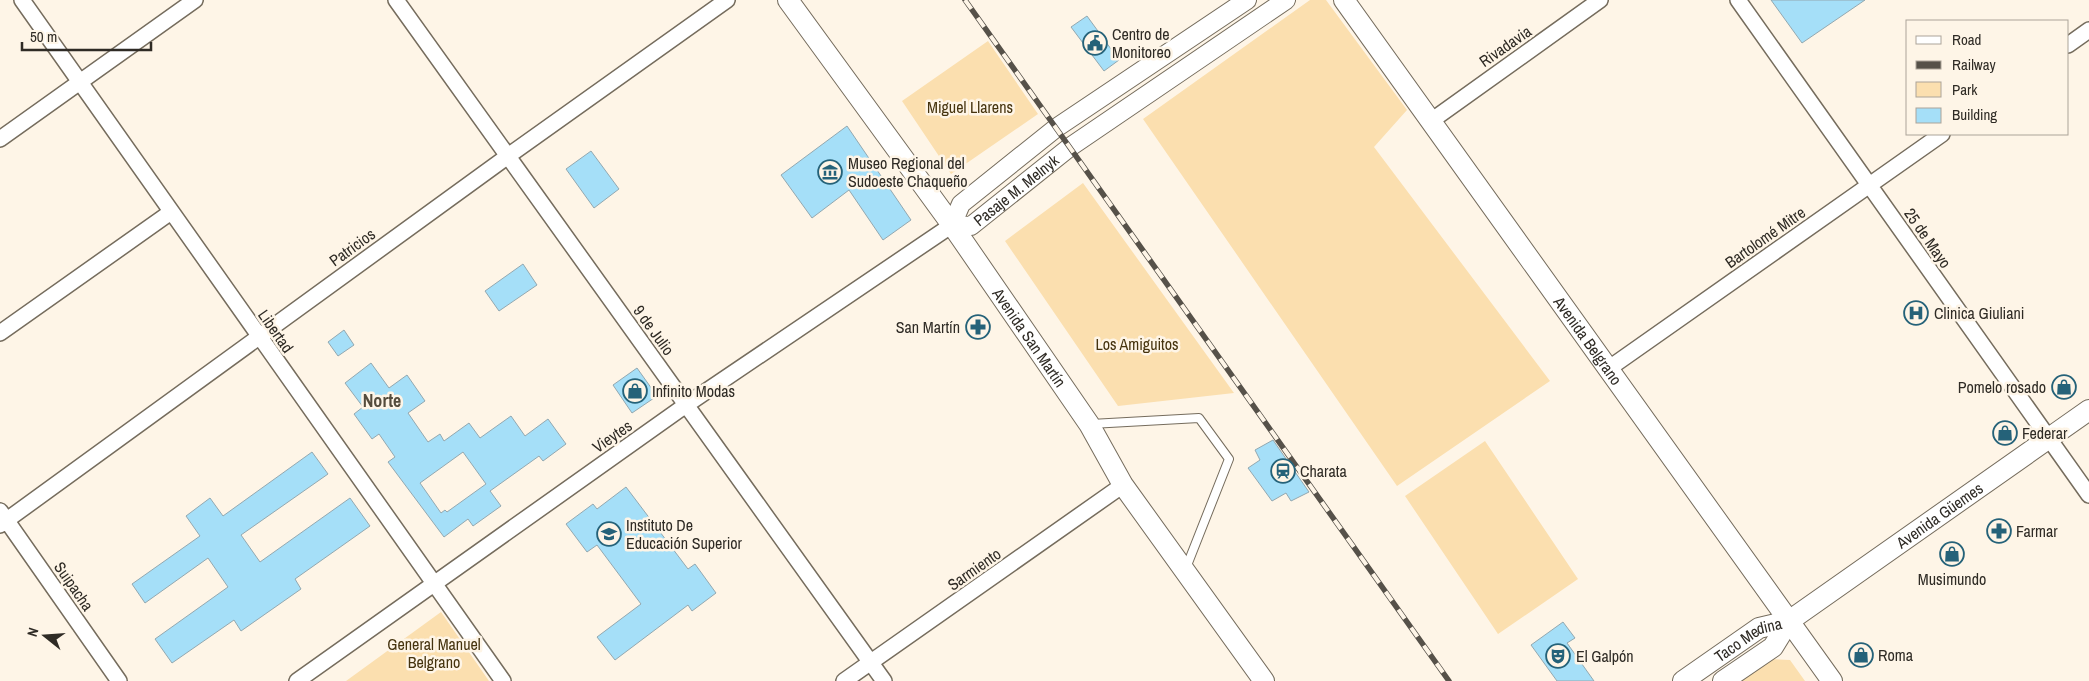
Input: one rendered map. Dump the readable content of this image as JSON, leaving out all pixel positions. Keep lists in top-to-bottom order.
{
  "streets": {
    "main road": [
      "Avenida San Martín",
      "Avenida Belgrano",
      "Avenida Güemes",
      "Taco Medina"
    ],
    "street": [
      "Rivadavia",
      "Pasaje M. Melnyk",
      "Bartolomé Mitre",
      "25 de Mayo",
      "Patricios",
      "9 de Julio",
      "Libertad",
      "Vieytes",
      "Sarmiento",
      "Suipacha"
    ]
  },
  "crossings": [
    ["Rivadavia", "Avenida Belgrano"],
    ["Pasaje M. Melnyk", "Avenida San Martín"],
    ["Pasaje M. Melnyk", "Vieytes"],
    ["Bartolomé Mitre", "25 de Mayo"],
    ["Bartolomé Mitre", "Avenida Belgrano"],
    ["25 de Mayo", "Avenida Güemes"],
    ["Patricios", "9 de Julio"],
    ["Patricios", "Libertad"],
    ["Patricios", "Suipacha"],
    ["9 de Julio", "Vieytes"],
    ["9 de Julio", "Sarmiento"],
    ["Libertad", "Vieytes"],
    ["Avenida San Martín", "Vieytes"],
    ["Avenida San Martín", "Sarmiento"],
    ["Avenida Belgrano", "Avenida Güemes"],
    ["Avenida Belgrano", "Taco Medina"],
    ["Avenida Güemes", "Taco Medina"]
  ],
  "districts": ["Norte"],
  "parks": ["Miguel Llarens", "Los Amiguitos", "General Manuel Belgrano"],
  "places": {
    "public building": ["Centro de Monitoreo"],
    "museum": ["Museo Regional del Sudoeste Chaqueño"],
    "hospital": ["Clinica Giuliani"],
    "pharmacy": ["San Martín", "Farmar"],
    "shop": [
      "Pomelo rosado",
      "Infinito Modas",
      "Federar",
      "Musimundo",
      "Roma"
    ],
    "station": ["Charata"],
    "school or university": ["Instituto De Educación Superior"],
    "theatre": ["El Galpón"]
  },
  "legend": [
    "Road",
    "Railway",
    "Park",
    "Building"
  ],
  "scale_bar": "50 m",
  "north": "left"
}
